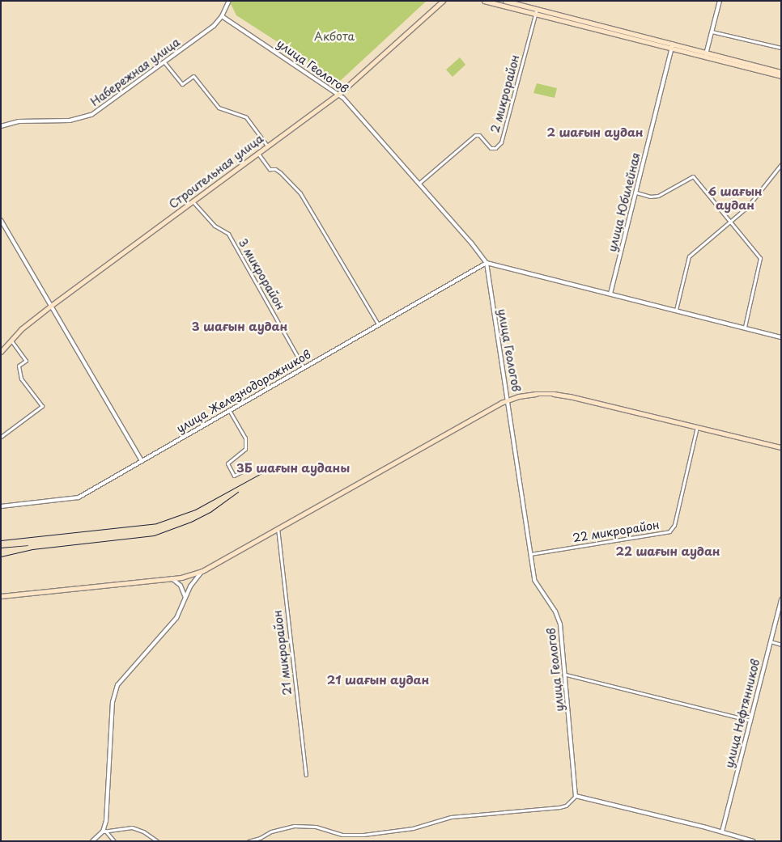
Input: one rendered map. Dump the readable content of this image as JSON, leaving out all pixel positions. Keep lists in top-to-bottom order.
{
  "streets": {
    "main road": ["Строительная улица"],
    "street": [
      "улица Геологов",
      "Набережная улица",
      "2 микрорайон",
      "улица Юбилейная",
      "3 микрорайон",
      "улица Железнодорожников",
      "22 микрорайон",
      "21 микрорайон",
      "улица Нефтянников"
    ]
  },
  "crossings": [
    ["улица Геологов", "Набережная улица"],
    ["улица Геологов", "2 микрорайон"],
    ["улица Геологов", "Строительная улица"],
    ["улица Геологов", "улица Железнодорожников"],
    ["улица Геологов", "22 микрорайон"],
    ["Строительная улица", "3 микрорайон"],
    ["3 микрорайон", "улица Железнодорожников"]
  ],
  "districts": [
    "2 шағын аудан",
    "6 шағын аудан",
    "3 шағын аудан",
    "3Б шағын ауданы",
    "22 шағын аудан",
    "21 шағын аудан"
  ],
  "parks": ["Акбота"]
}
